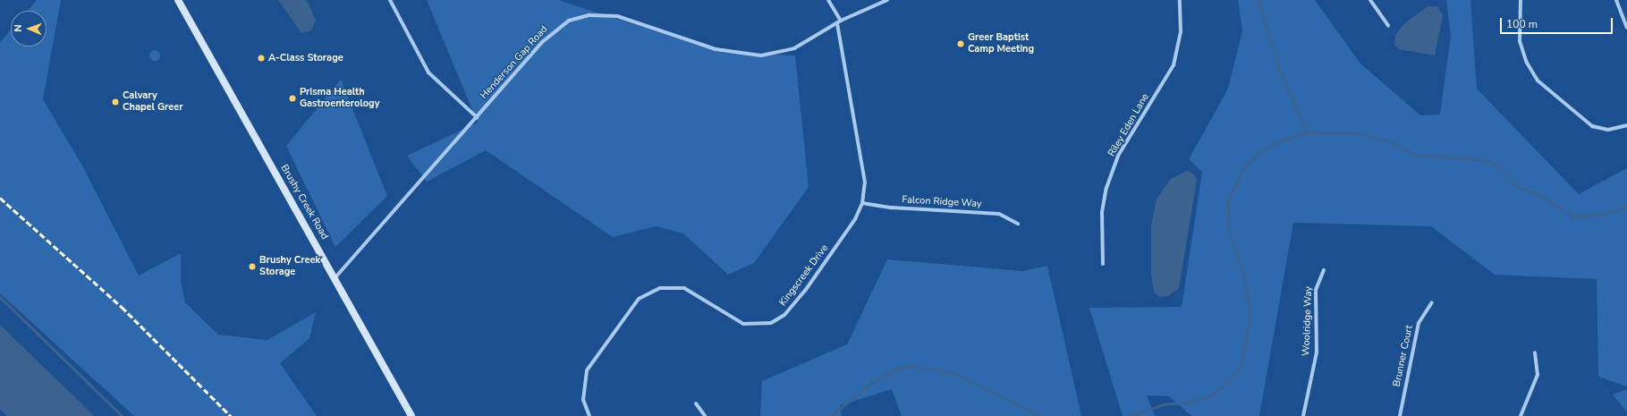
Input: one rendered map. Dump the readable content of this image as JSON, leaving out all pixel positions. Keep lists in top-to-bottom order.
{
  "streets": {
    "main road": ["Brushy Creek Road"],
    "street": [
      "Henderson Gap Road",
      "Riley Eden Lane",
      "Falcon Ridge Way",
      "Kingscreek Drive",
      "Woolridge Way",
      "Brunner Court"
    ]
  },
  "crossings": [
    ["Henderson Gap Road", "Brushy Creek Road"],
    ["Henderson Gap Road", "Kingscreek Drive"],
    ["Falcon Ridge Way", "Kingscreek Drive"]
  ],
  "places": [
    "Greer Baptist Camp Meeting",
    "A-Class Storage",
    "Prisma Health Gastroenterology",
    "Calvary Chapel Greer",
    "Brushy Creek Storage"
  ],
  "scale_bar": "100 m",
  "north": "left"
}
